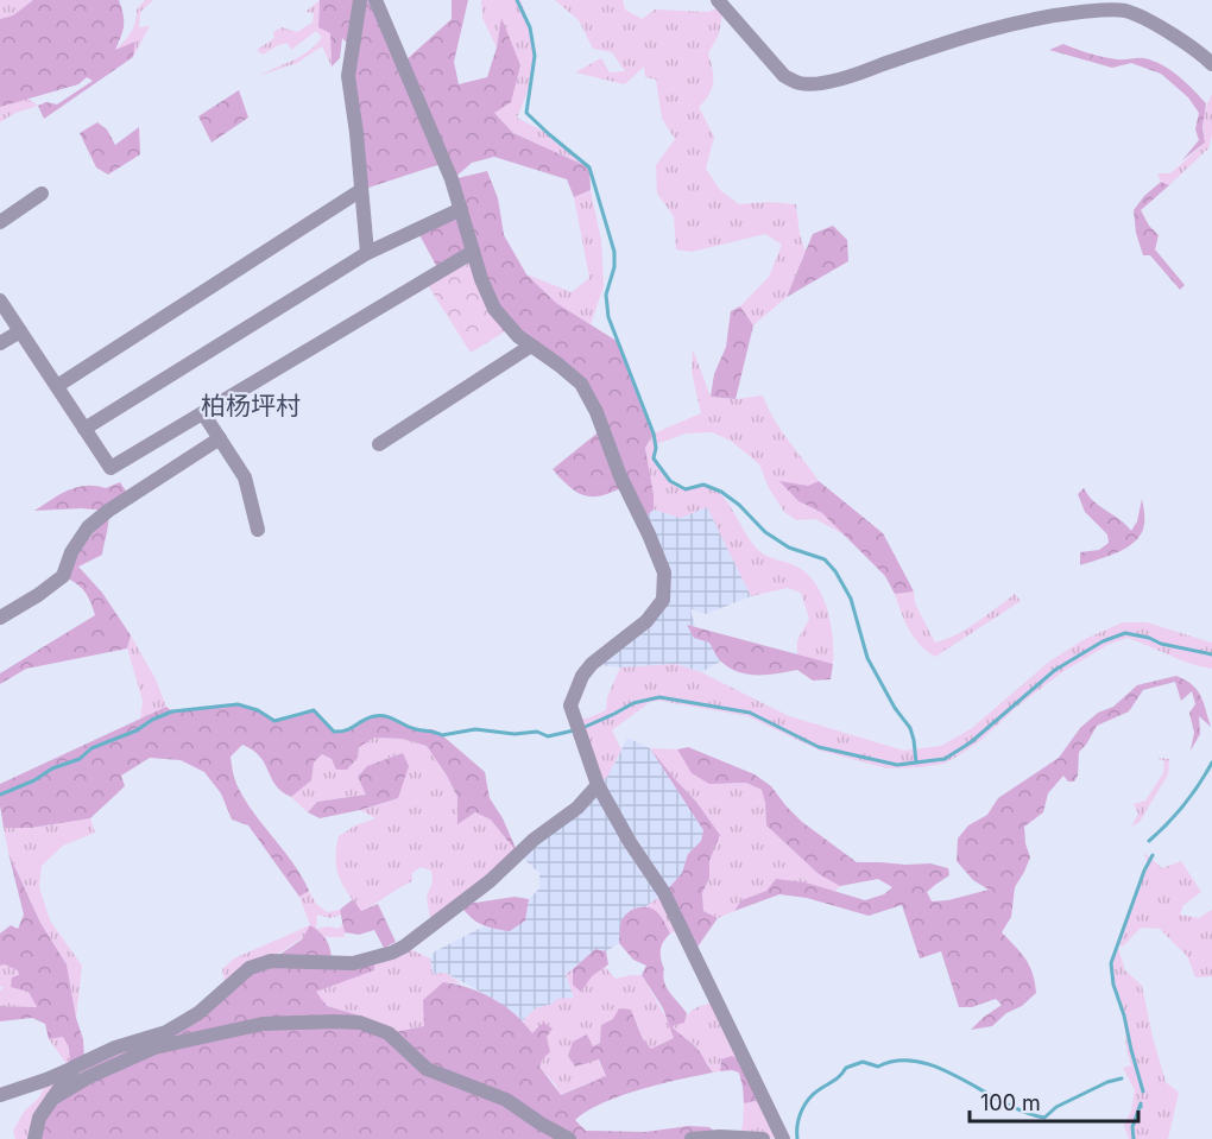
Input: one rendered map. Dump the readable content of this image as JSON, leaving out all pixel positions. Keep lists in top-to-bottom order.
{
  "districts": ["柏杨坪村"],
  "scale_bar": "100 m"
}
